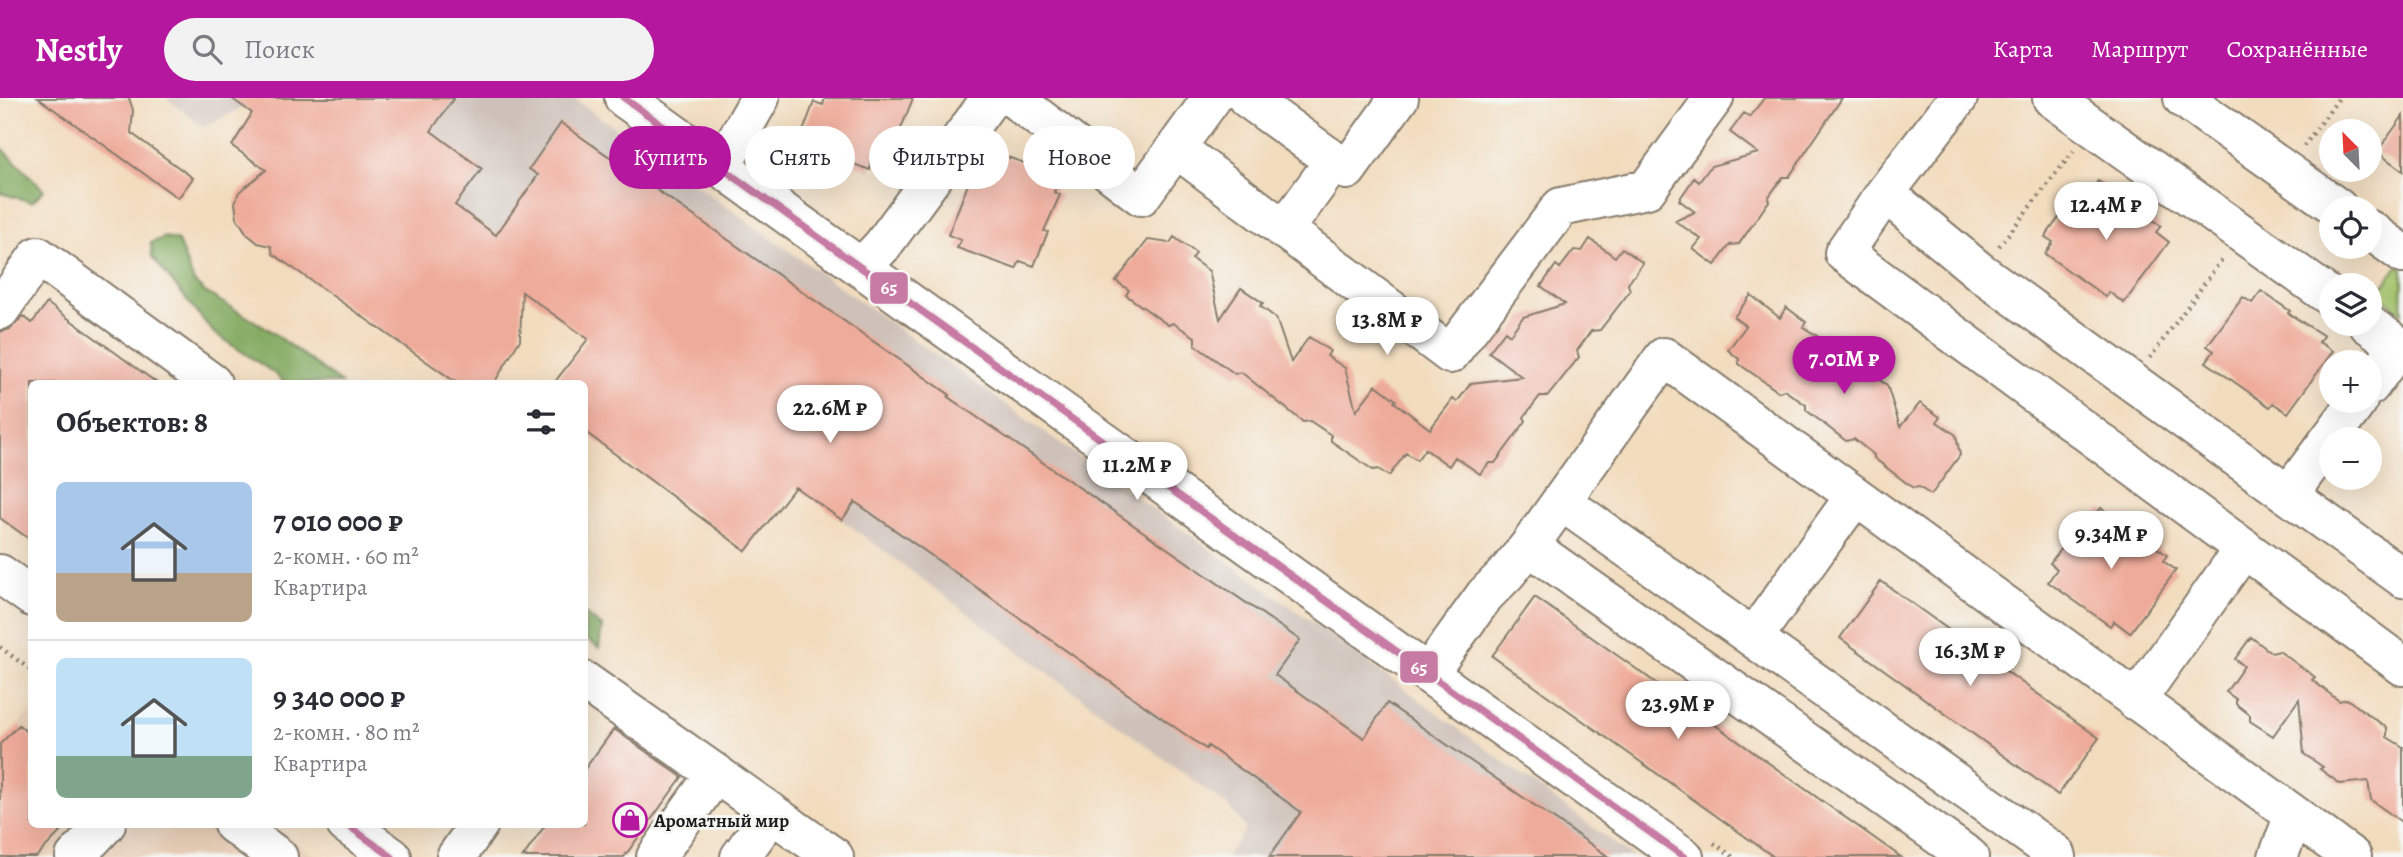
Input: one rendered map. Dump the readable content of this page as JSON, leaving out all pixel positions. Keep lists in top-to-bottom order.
{
  "places": {
    "shop": ["Ароматный мир"]
  },
  "lines": ["transit line 65"],
  "north": "top left",
  "page": {
    "header": "Nestly",
    "search": "Поиск",
    "nav": ["Карта", "Маршрут", "Сохранённые"],
    "map_buttons": ["+", "−"],
    "chip": [
      "Купить",
      "Снять",
      "Фильтры",
      "Новое"
    ],
    "price": [
      "12.4M ₽",
      "13.8M ₽",
      "7.01M ₽",
      "22.6M ₽",
      "11.2M ₽",
      "9.34M ₽",
      "16.3M ₽",
      "23.9M ₽"
    ],
    "heading": "Объектов: 8",
    "list": [
      {
        "name": "7 010 000 ₽",
        "note": "2-комн. · 60 m² · Квартира"
      },
      {
        "name": "9 340 000 ₽",
        "note": "2-комн. · 80 m² · Квартира"
      }
    ]
  }
}
